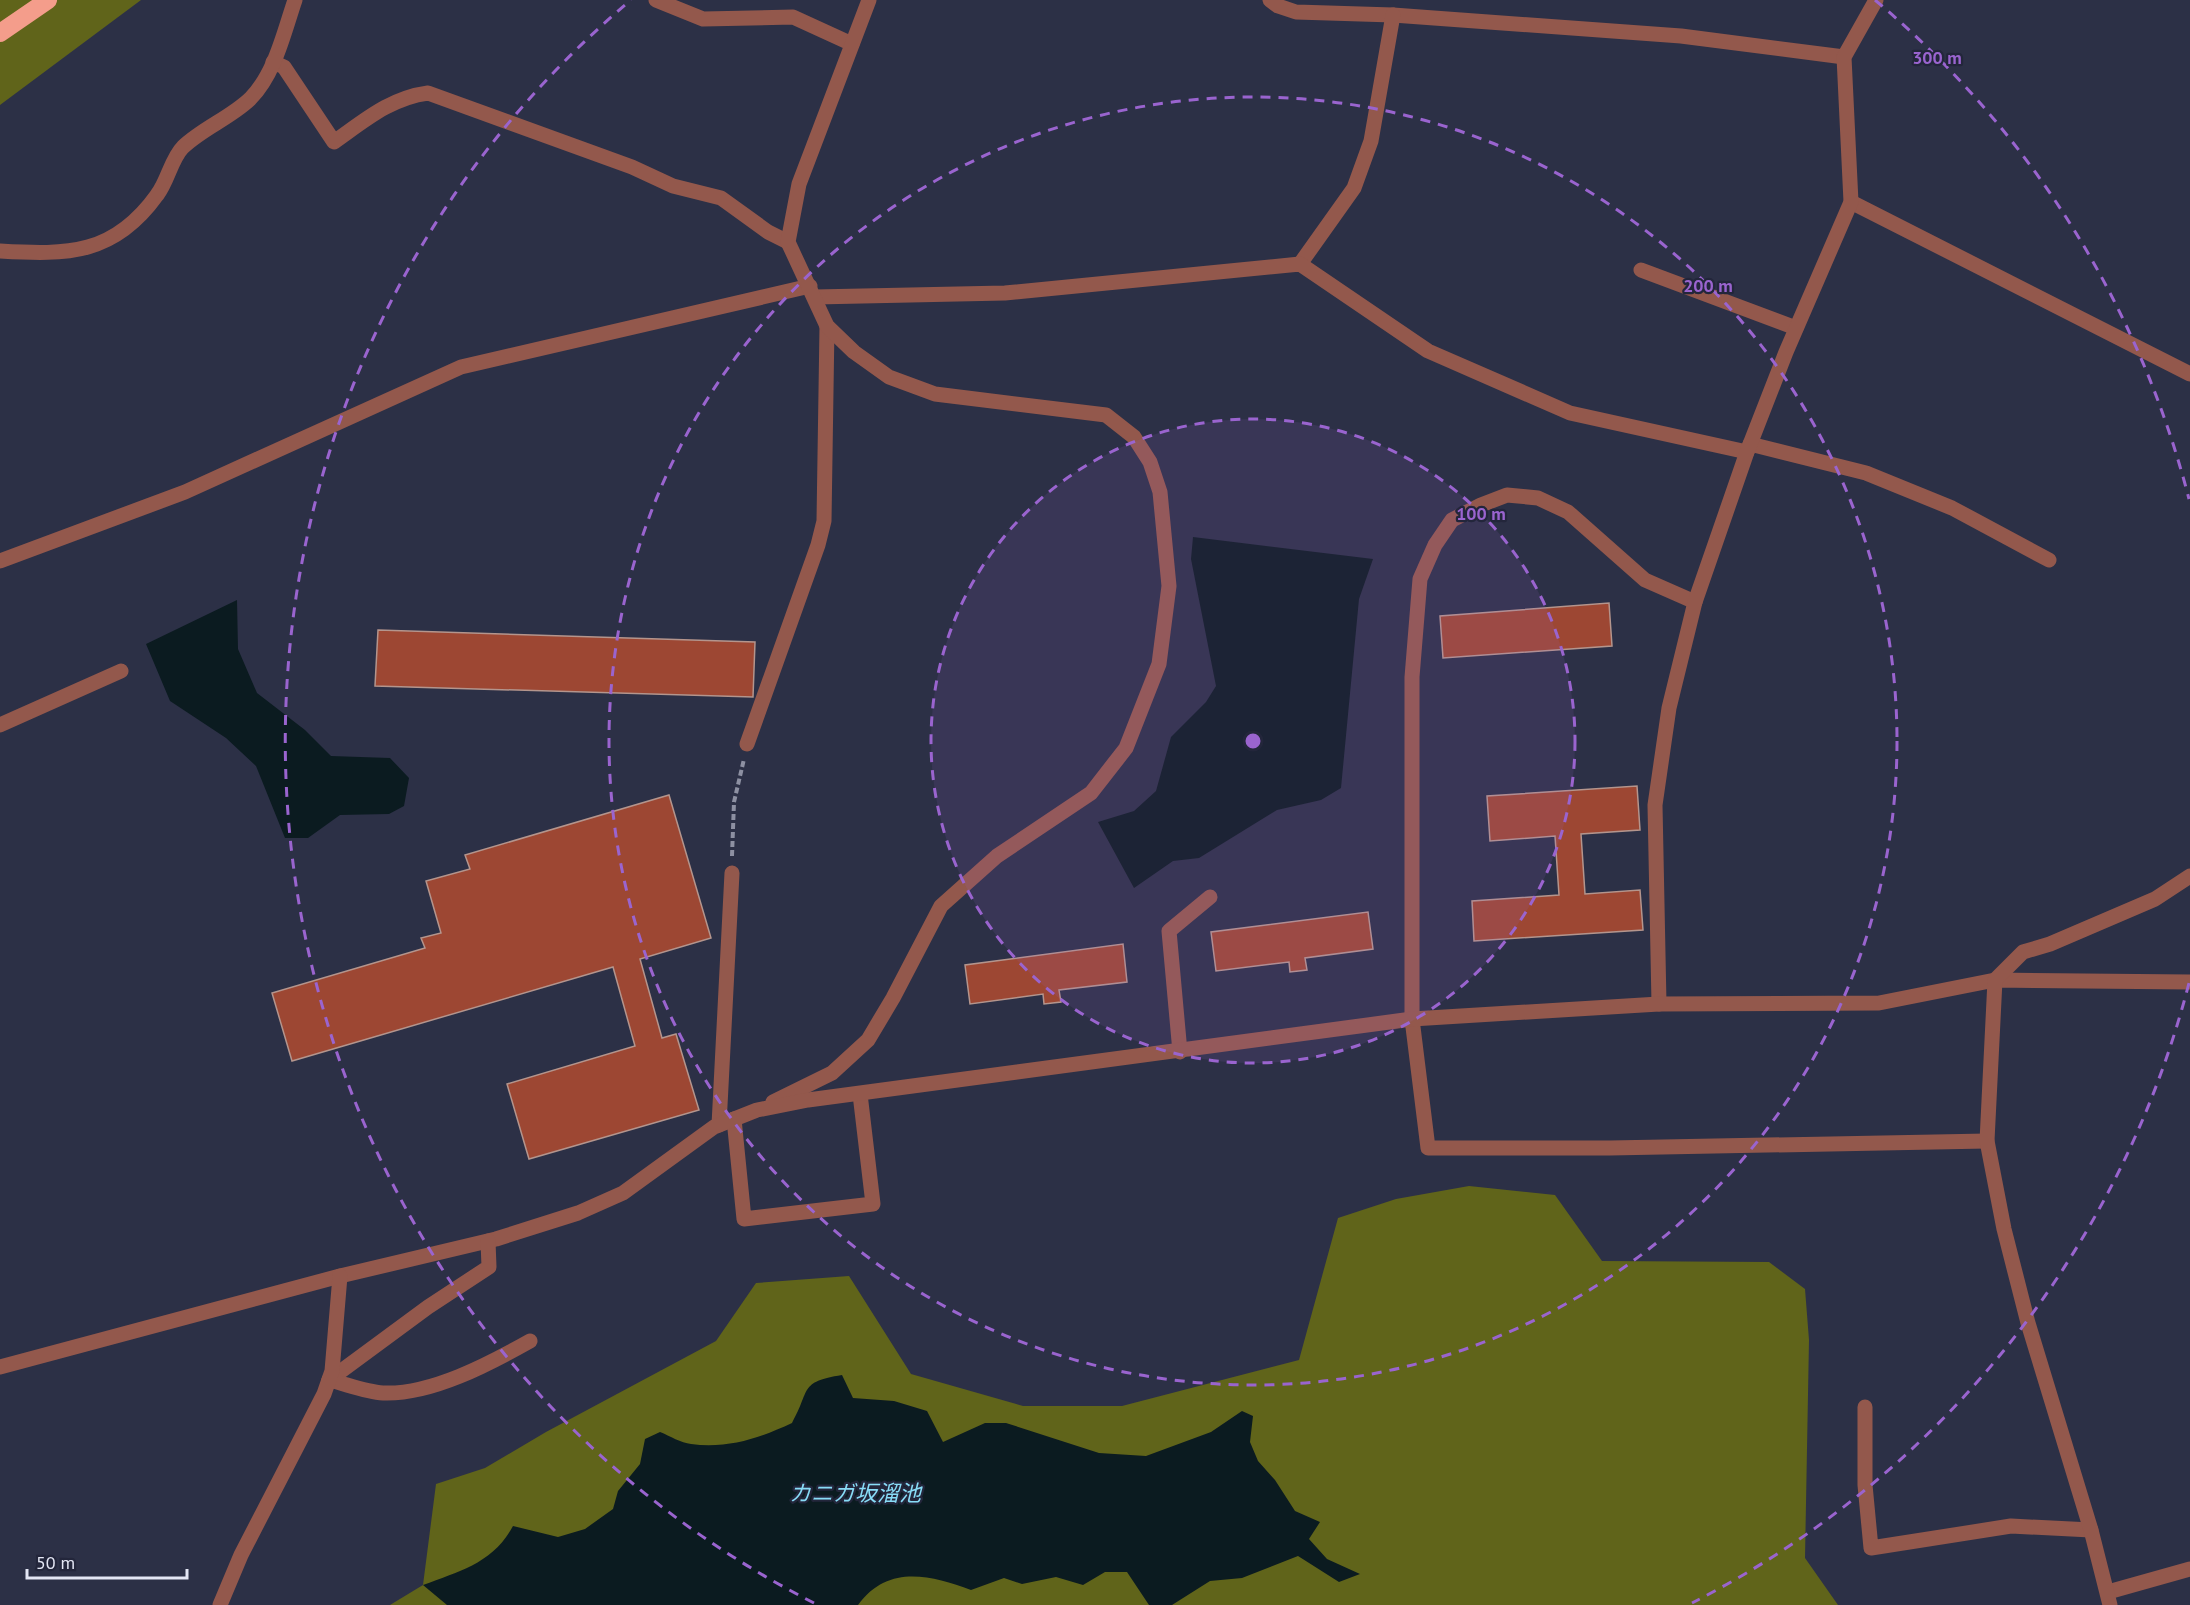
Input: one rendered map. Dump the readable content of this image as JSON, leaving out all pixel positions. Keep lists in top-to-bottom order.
{
  "water": ["カニガ坂溜池"],
  "scale_bar": "50 m",
  "rings": ["300 m", "200 m", "100 m"]
}
